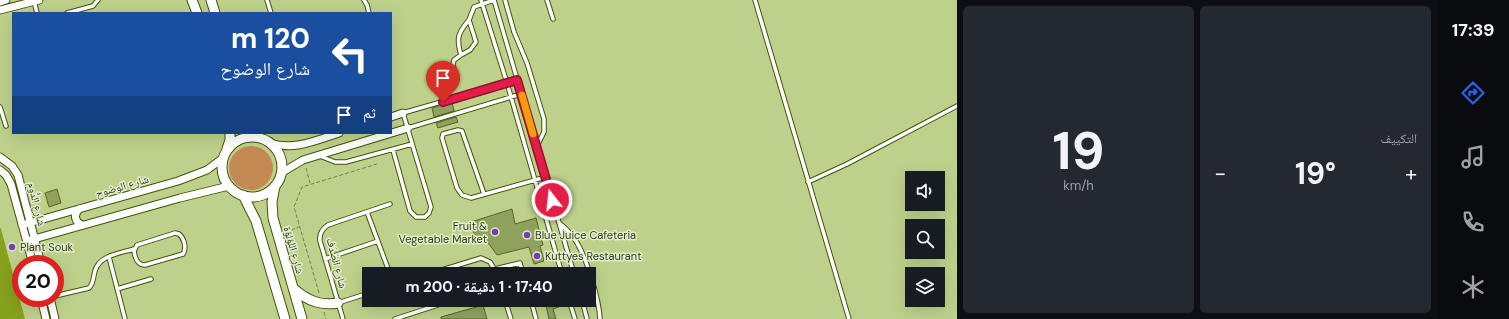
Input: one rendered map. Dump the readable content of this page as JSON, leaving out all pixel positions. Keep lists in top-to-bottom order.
{
  "streets": {
    "street": ["شارع الوضوح", "شارع الدُّوم", "شارع اللؤلؤة"],
    "lane": ["شارع الصَدَف"]
  },
  "crossings": [
    ["شارع الوضوح", "شارع الدُّوم"],
    ["شارع الوضوح", "شارع اللؤلؤة"]
  ],
  "places": [
    "Fruit & Vegetable Market",
    "Blue Juice Cafeteria",
    "Plant Souk",
    "Kuttyes Restaurant"
  ],
  "page": {
    "tabs": "17:39",
    "tile": [
      "التكييف",
      ["19", "km/h"]
    ],
    "turn": ["120 m", "شارع الوضوح"],
    "then": "ثم",
    "heat": ["−", "19°", "+"],
    "limit": "20",
    "trip": "17:40 · 1 دقيقة · 200 m"
  }
}
